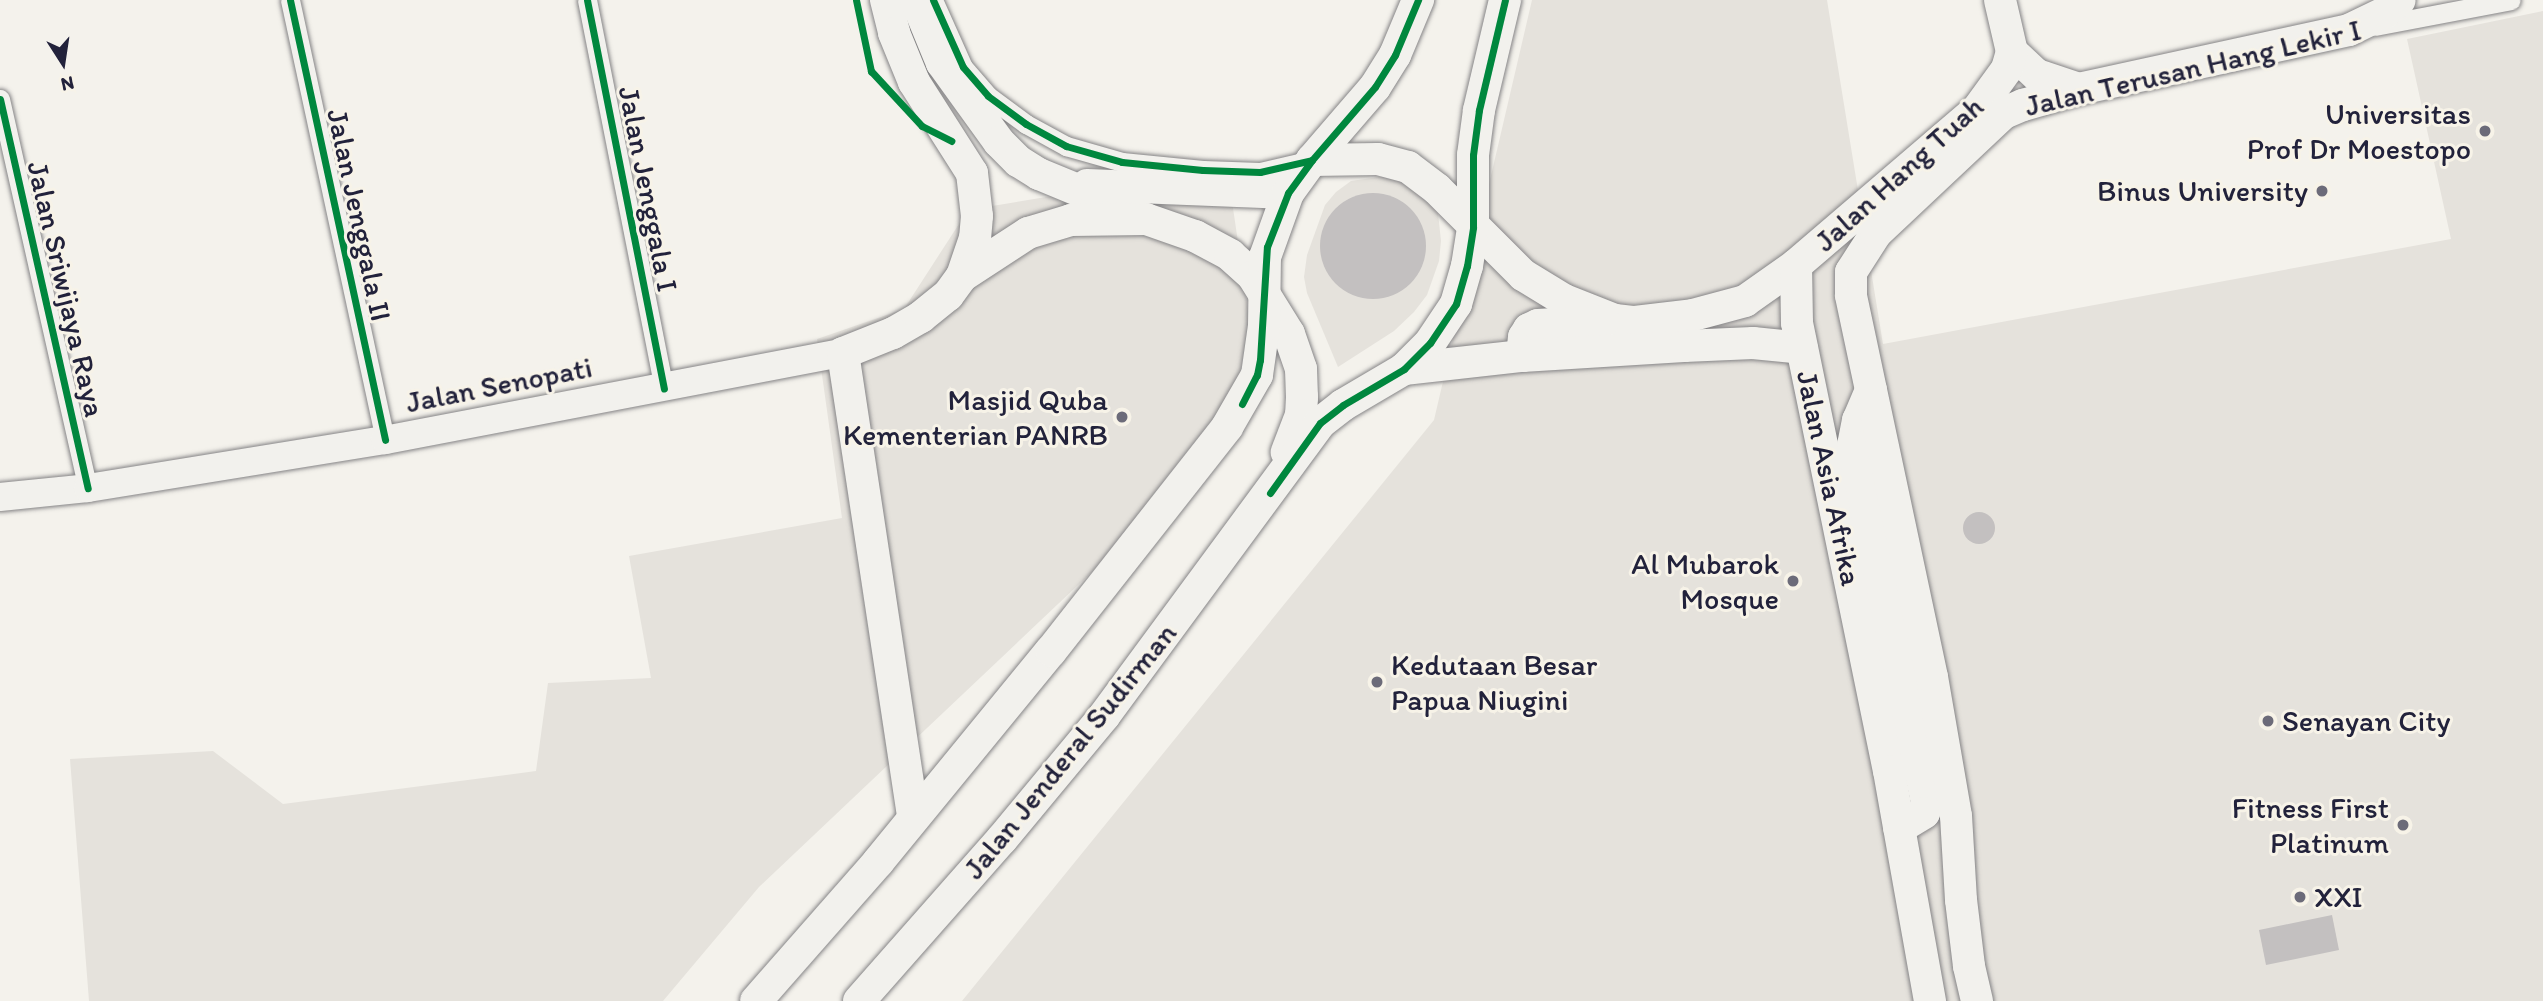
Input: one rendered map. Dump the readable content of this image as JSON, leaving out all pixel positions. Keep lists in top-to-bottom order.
{
  "streets": {
    "main road": [
      "Jalan Terusan Hang Lekir I",
      "Jalan Hang Tuah",
      "Jalan Senopati",
      "Jalan Asia Afrika",
      "Jalan Jenderal Sudirman"
    ],
    "street": ["Jalan Jenggala I", "Jalan Jenggala II", "Jalan Sriwijaya Raya"]
  },
  "crossings": [
    ["Jalan Terusan Hang Lekir I", "Jalan Asia Afrika"],
    ["Jalan Hang Tuah", "Jalan Asia Afrika"],
    ["Jalan Jenggala I", "Jalan Senopati"],
    ["Jalan Jenggala II", "Jalan Senopati"],
    ["Jalan Sriwijaya Raya", "Jalan Senopati"]
  ],
  "places": [
    "Universitas Prof Dr Moestopo",
    "Binus University",
    "Masjid Quba Kementerian PANRB",
    "Al Mubarok Mosque",
    "Kedutaan Besar Papua Niugini",
    "Senayan City",
    "Fitness First Platinum",
    "XXI"
  ],
  "north": "bottom"
}
